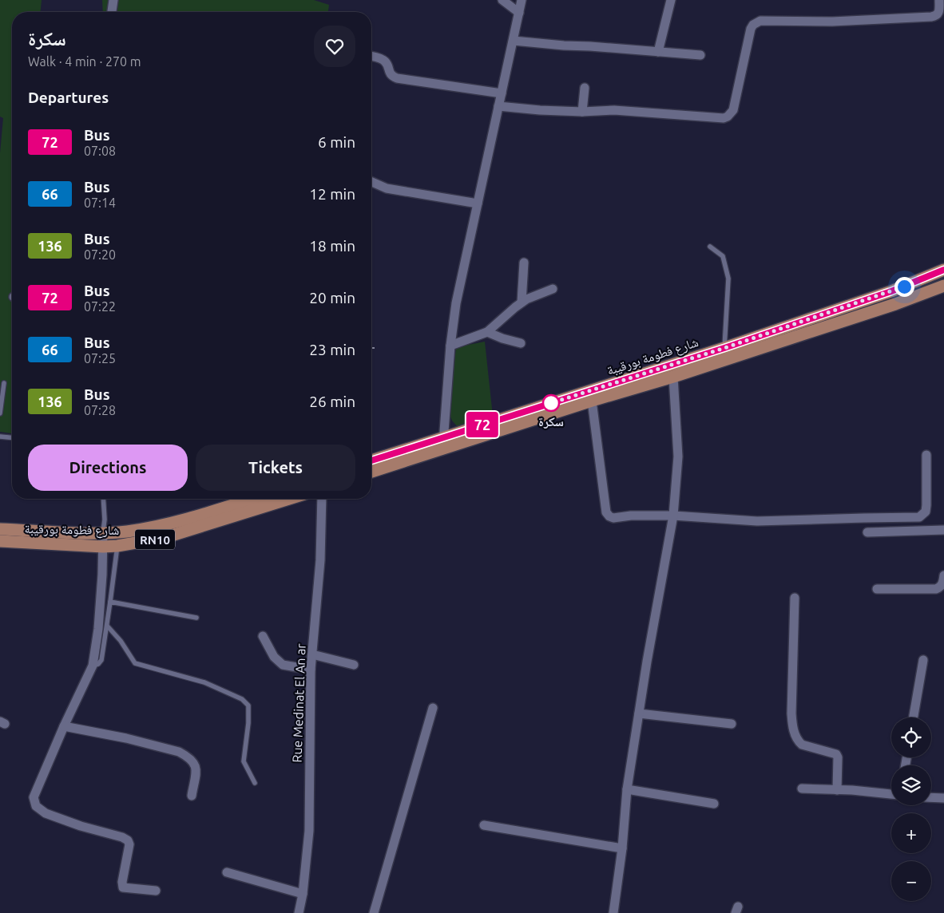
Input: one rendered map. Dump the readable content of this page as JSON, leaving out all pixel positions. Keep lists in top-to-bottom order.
{
  "streets": {
    "main road": ["شارع فطومة بورقيبة", "RN10"],
    "street": ["Rue Medinat El An ar"]
  },
  "places": ["سكرة"],
  "lines": ["bus line 72"],
  "page": {
    "on_map": "72",
    "heading": [
      ["سكرة", "Walk · 4 min · 270 m"],
      "Departures"
    ],
    "list": [
      {
        "mark": "72",
        "name": "Bus",
        "note": "07:08",
        "value": "6 min"
      },
      {
        "mark": "66",
        "name": "Bus",
        "note": "07:14",
        "value": "12 min"
      },
      {
        "mark": "136",
        "name": "Bus",
        "note": "07:20",
        "value": "18 min"
      },
      {
        "mark": "72",
        "name": "Bus",
        "note": "07:22",
        "value": "20 min"
      },
      {
        "mark": "66",
        "name": "Bus",
        "note": "07:25",
        "value": "23 min"
      },
      {
        "mark": "136",
        "name": "Bus",
        "note": "07:28",
        "value": "26 min"
      }
    ],
    "buttons": ["Directions", "Tickets"],
    "map_buttons": ["+", "−"]
  }
}
